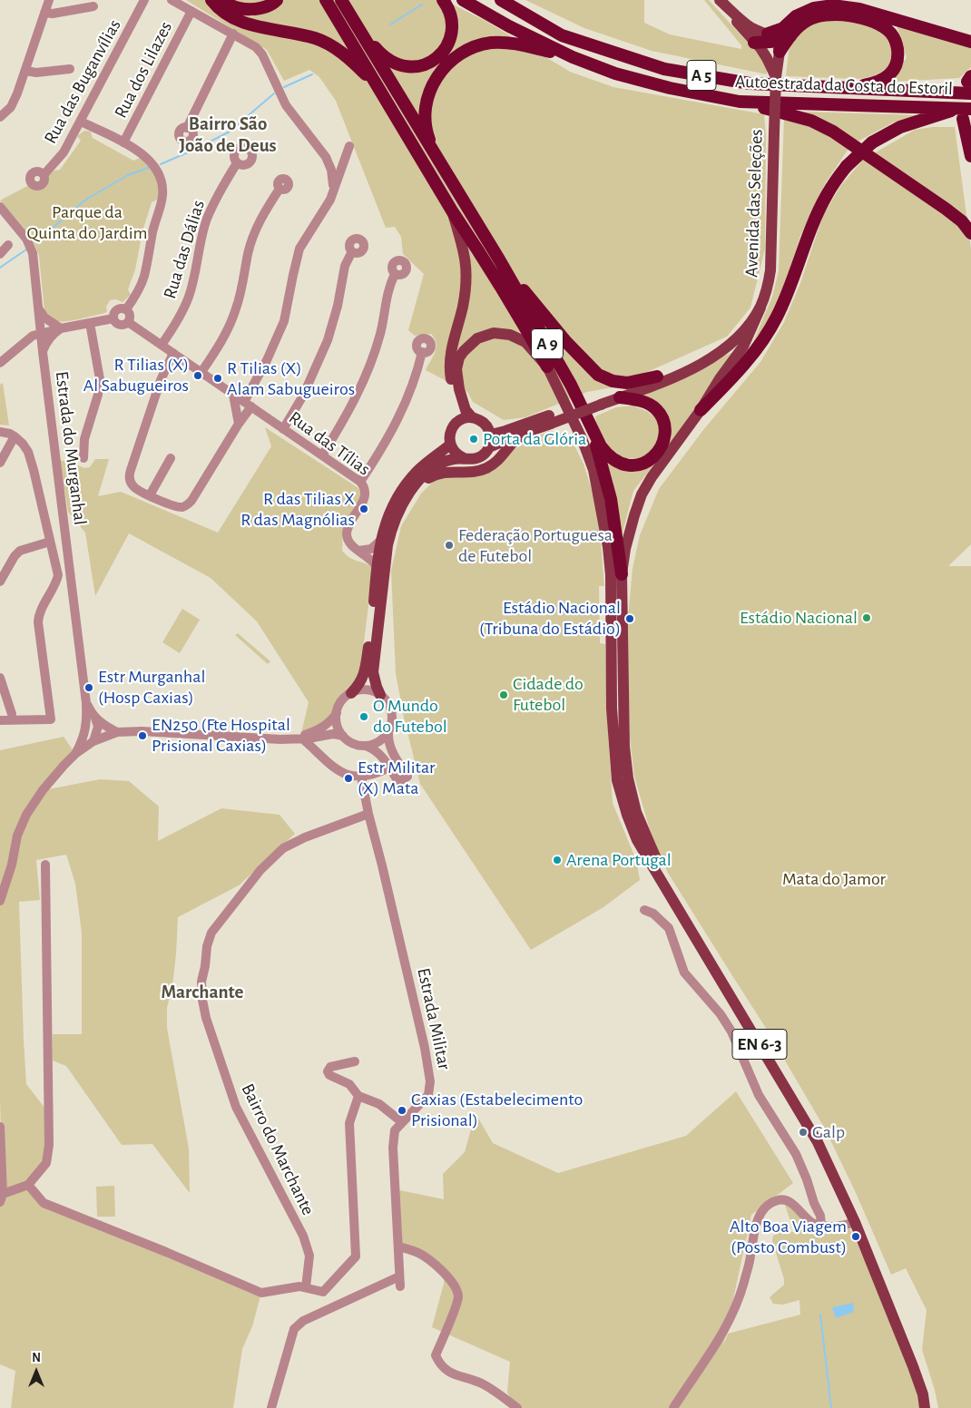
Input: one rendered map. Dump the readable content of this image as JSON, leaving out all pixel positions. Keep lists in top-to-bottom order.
{
  "streets": {
    "highway": ["A 5", "Autoestrada da Costa do Estoril", "A 9"],
    "main road": ["Avenida das Seleções", "EN 6-3"],
    "street": [
      "Rua dos Lilazes",
      "Rua das Buganvílias",
      "Rua das Dálias",
      "Rua das Tílias",
      "Estrada do Murganhal",
      "Estrada Militar",
      "Bairro do Marchante"
    ]
  },
  "crossings": [
    ["Rua das Dálias", "Rua das Tílias"],
    ["A 9", "EN 6-3"],
    ["Estrada Militar", "Bairro do Marchante"]
  ],
  "districts": ["Bairro São João de Deus", "Marchante"],
  "parks": ["Parque da Quinta do Jardim", "Mata do Jamor"],
  "places": [
    "R Tilias (X) Al Sabugueiros",
    "R Tilias (X) Alam Sabugueiros",
    "Porta da Glória",
    "R das Tilias X R das Magnólias",
    "Federação Portuguesa de Futebol",
    "Estádio Nacional",
    "Estádio Nacional (Tribuna do Estádio)",
    "Estr Murganhal (Hosp Caxias)",
    "Cidade do Futebol",
    "O Mundo do Futebol",
    "EN250 (Fte Hospital Prisional Caxias)",
    "Estr Militar (X) Mata",
    "Arena Portugal",
    "Caxias (Estabelecimento Prisional)",
    "Galp",
    "Alto Boa Viagem (Posto Combust)"
  ],
  "north": "top"
}
